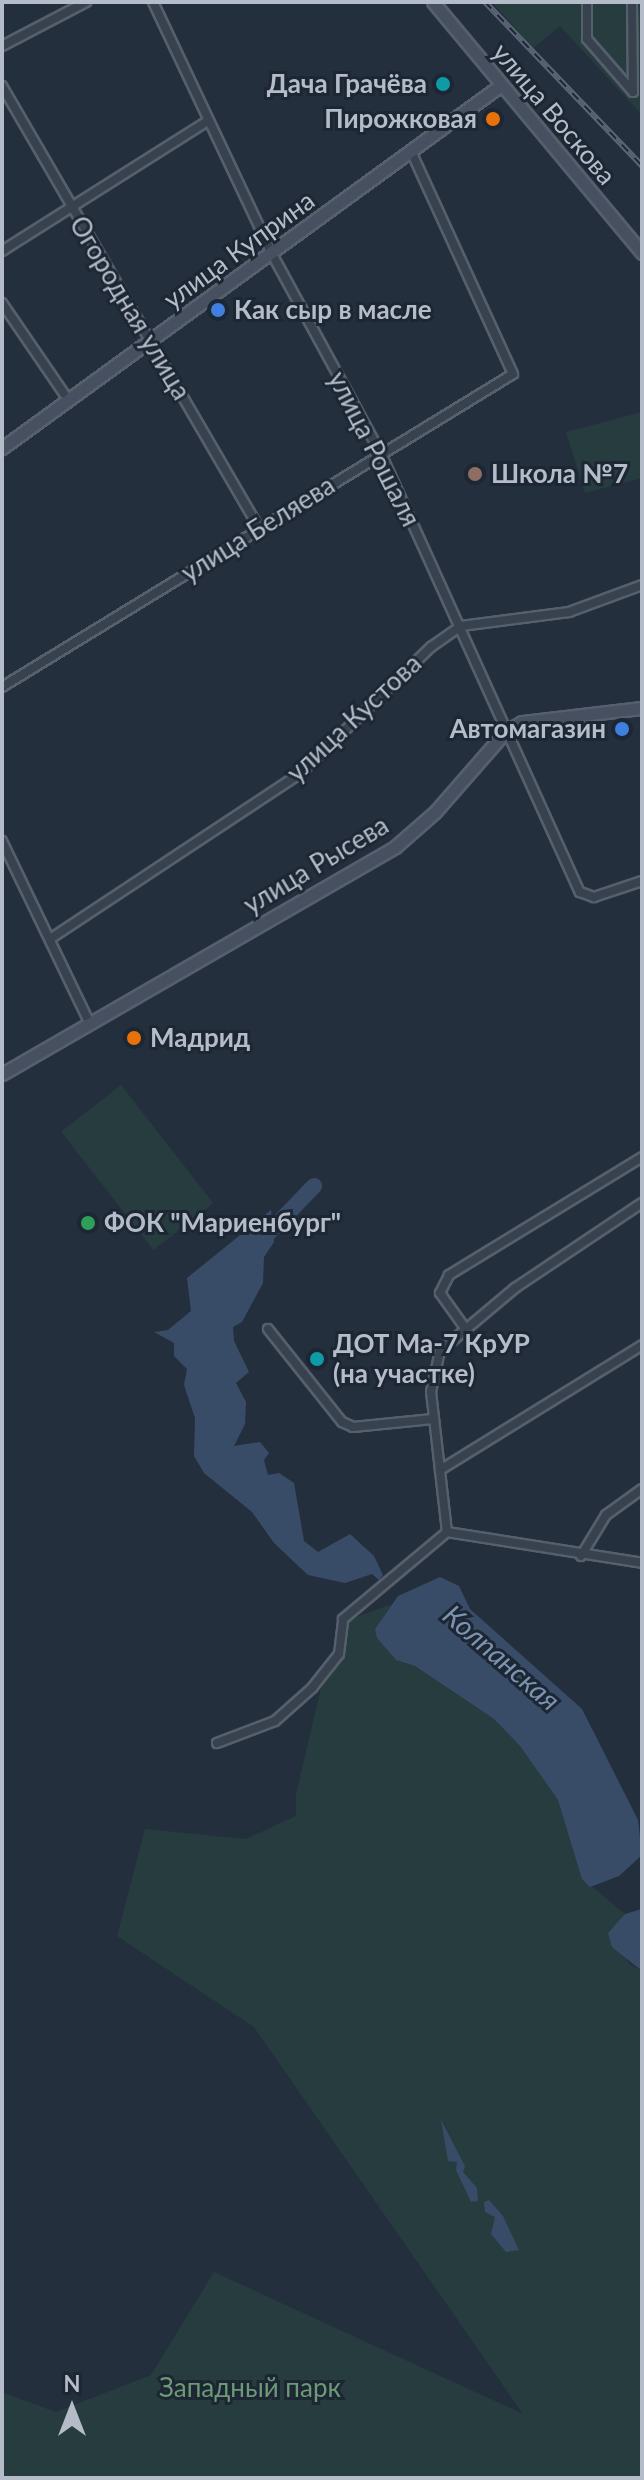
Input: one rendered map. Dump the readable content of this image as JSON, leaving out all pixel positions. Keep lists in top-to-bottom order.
{
  "streets": {
    "street": [
      "улица Воскова",
      "улица Куприна",
      "Огородная улица",
      "улица Рошаля",
      "улица Беляева",
      "улица Кустова",
      "улица Рысева"
    ]
  },
  "crossings": [
    ["улица Воскова", "улица Куприна"],
    ["улица Куприна", "Огородная улица"],
    ["улица Куприна", "улица Рошаля"],
    ["улица Куприна", "улица Беляева"],
    ["Огородная улица", "улица Беляева"],
    ["улица Рошаля", "улица Беляева"],
    ["улица Рошаля", "улица Кустова"],
    ["улица Рошаля", "улица Рысева"]
  ],
  "water": ["Колпанская"],
  "parks": ["Западный парк"],
  "places": [
    "Дача Грачёва",
    "Пирожковая",
    "Как сыр в масле",
    "Школа №7",
    "Автомагазин",
    "Мадрид",
    "ФОК \"Мариенбург\"",
    "ДОТ Ма-7 КрУР (на участке)"
  ],
  "north": "top"
}
